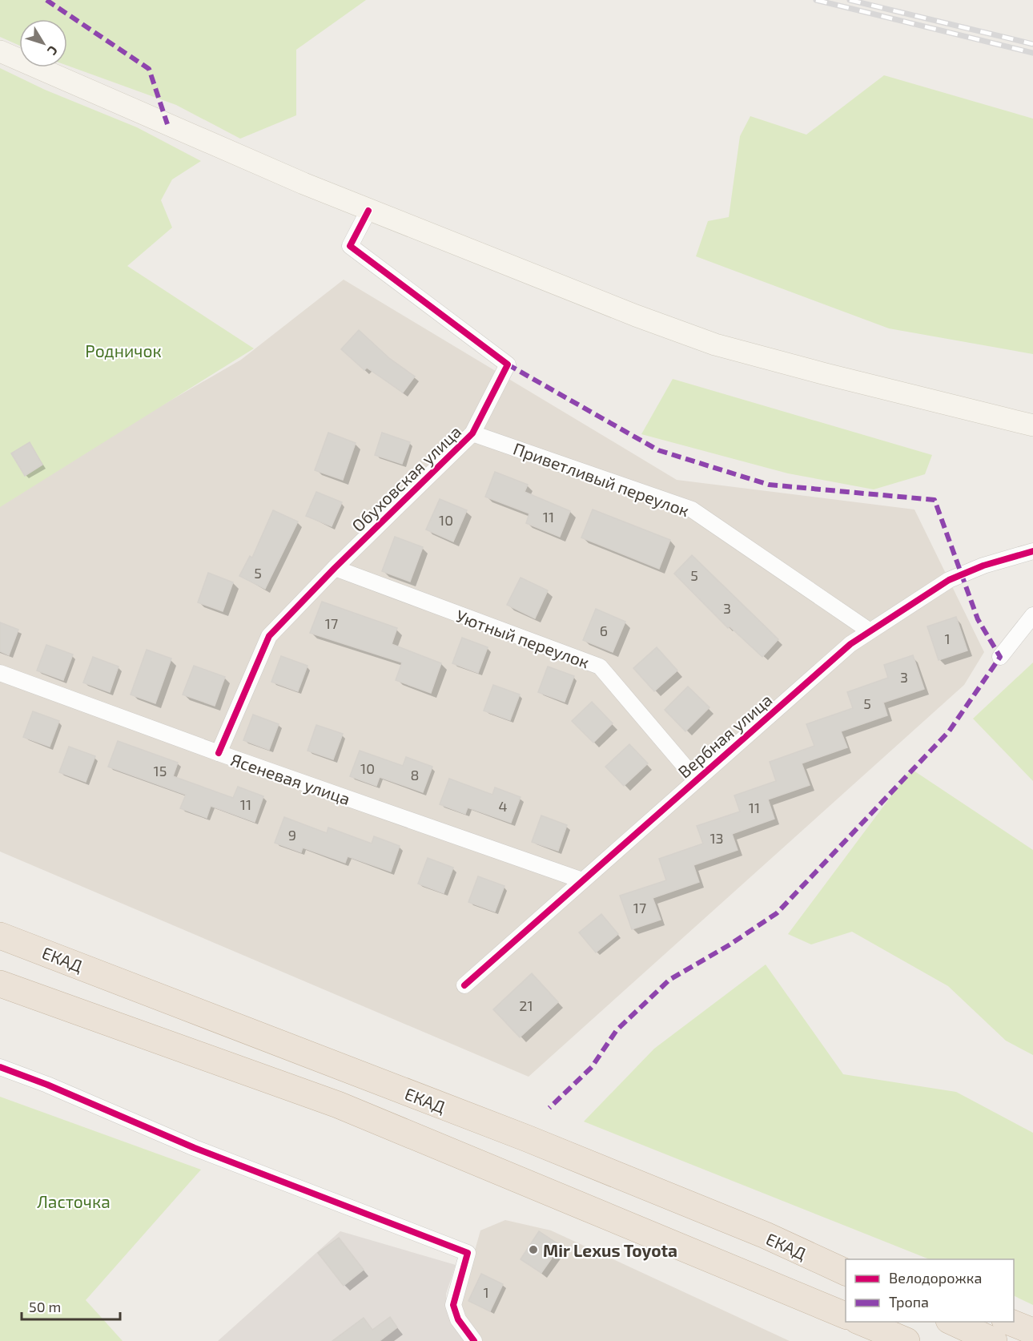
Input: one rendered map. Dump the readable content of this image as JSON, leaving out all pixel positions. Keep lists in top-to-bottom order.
{
  "streets": {
    "highway": ["ЕКАД"],
    "street": [
      "Обуховская улица",
      "Приветливый переулок",
      "Уютный переулок",
      "Вербная улица",
      "Ясеневая улица"
    ]
  },
  "crossings": [
    ["Обуховская улица", "Приветливый переулок"],
    ["Обуховская улица", "Уютный переулок"],
    ["Обуховская улица", "Ясеневая улица"],
    ["Приветливый переулок", "Вербная улица"],
    ["Уютный переулок", "Вербная улица"],
    ["Вербная улица", "Ясеневая улица"]
  ],
  "parks": ["Родничок", "Ласточка"],
  "places": ["Mir Lexus Toyota"],
  "house_numbers": [
    "11",
    "10",
    "5",
    "5",
    "3",
    "17",
    "6",
    "1",
    "3",
    "5",
    "10",
    "15",
    "8",
    "11",
    "4",
    "11",
    "9",
    "13",
    "17",
    "21",
    "1"
  ],
  "legend": ["Велодорожка", "Тропа"],
  "scale_bar": "50 m",
  "north": "bottom right"
}
